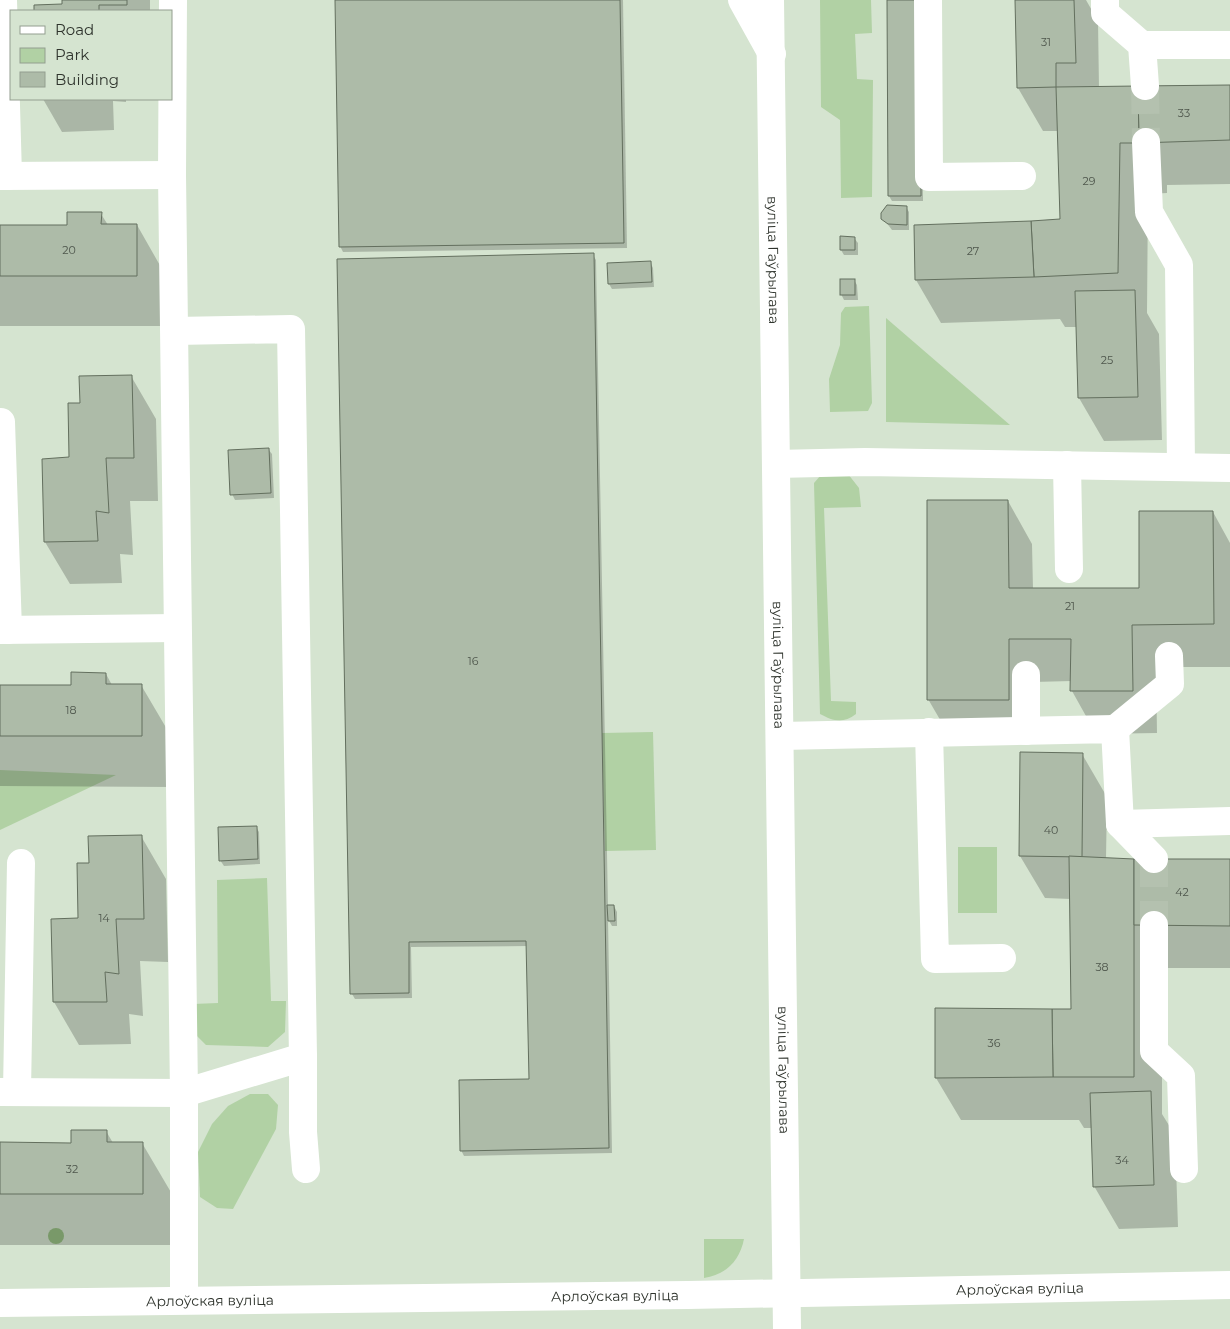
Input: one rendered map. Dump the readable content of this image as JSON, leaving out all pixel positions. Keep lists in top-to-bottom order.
{
  "streets": {
    "main road": ["вуліца Гаўрылава", "Арлоўская вуліца"]
  },
  "crossings": [
    ["вуліца Гаўрылава", "Арлоўская вуліца"]
  ],
  "house_numbers": [
    "31",
    "33",
    "29",
    "20",
    "27",
    "25",
    "21",
    "16",
    "18",
    "40",
    "42",
    "14",
    "38",
    "36",
    "34",
    "32"
  ],
  "legend": ["Road", "Park", "Building"]
}
